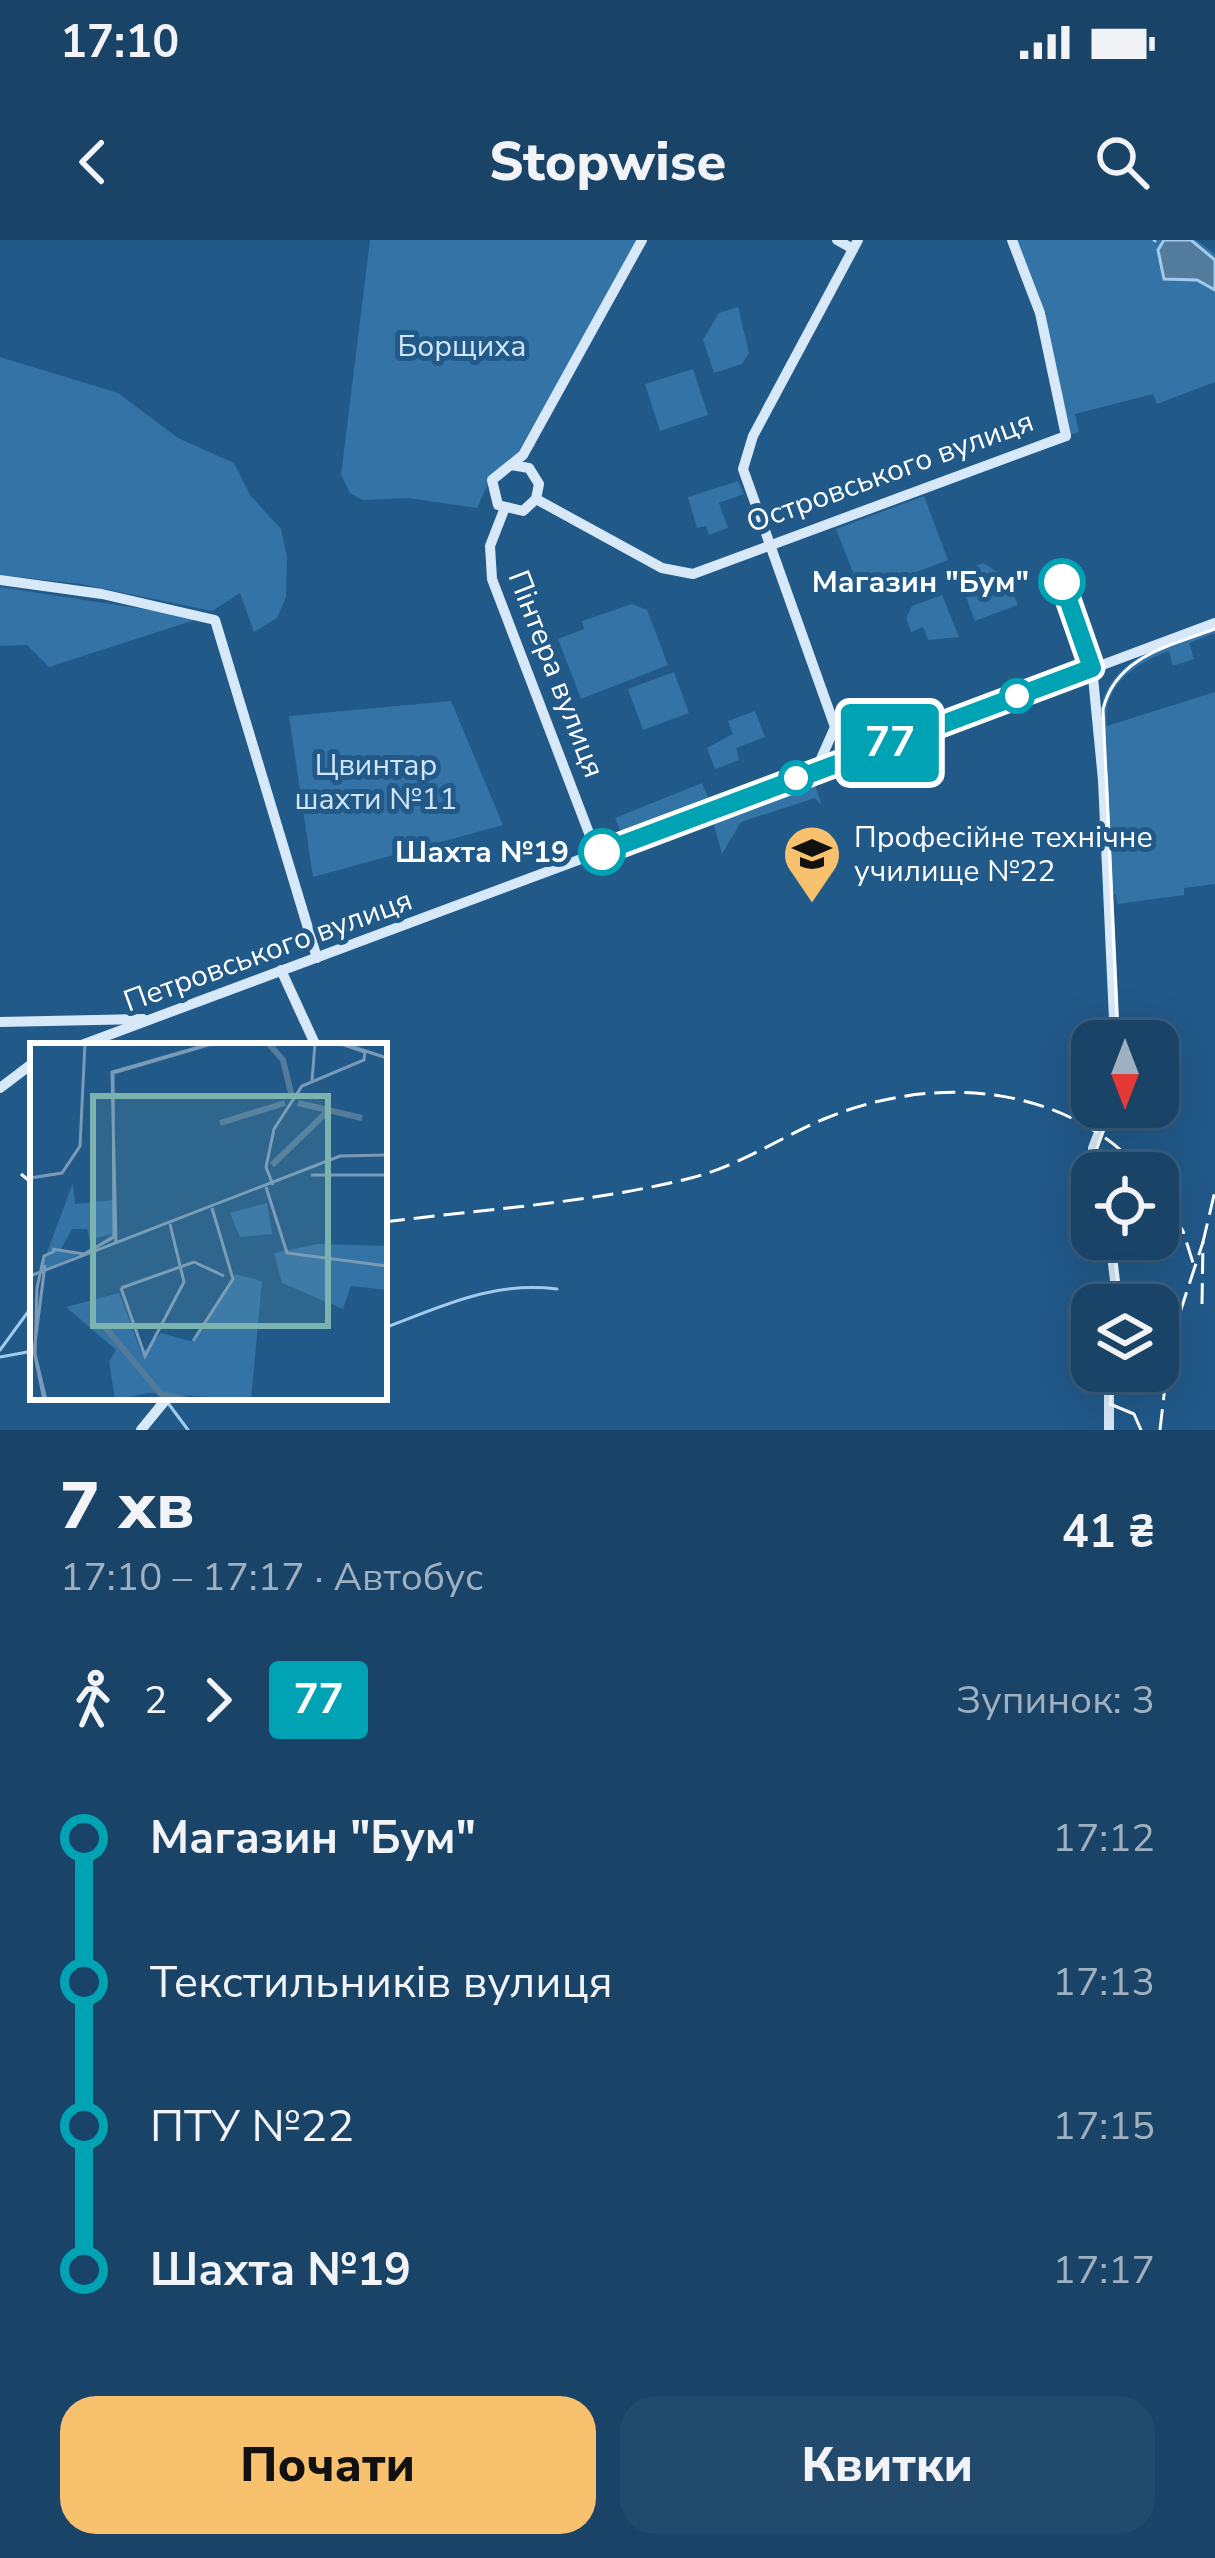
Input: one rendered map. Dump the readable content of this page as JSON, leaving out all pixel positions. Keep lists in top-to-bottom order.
{
  "streets": {
    "street": ["Островського вулиця", "Пінтера вулиця", "Петровського вулиця"]
  },
  "crossings": [
    ["Островського вулиця", "Пінтера вулиця"],
    ["Пінтера вулиця", "Петровського вулиця"]
  ],
  "parks": ["Борщиха", "Цвинтар шахти №11"],
  "places": {
    "other": ["Магазин \"Бум\"", "Шахта №19"],
    "school or university": ["Професійне технічне училище №22"]
  },
  "lines": ["bus line 77"],
  "north": "bottom",
  "page": {
    "status": "17:10",
    "header": "Stopwise",
    "on_map": "77",
    "heading": ["7 хв", "17:10 – 17:17 · Автобус", "41 ₴"],
    "legs": ["2", "77", "Зупинок: 3"],
    "list": [
      {
        "name": "Магазин \"Бум\"",
        "value": "17:12"
      },
      {
        "name": "Текстильників вулиця",
        "value": "17:13"
      },
      {
        "name": "ПТУ №22",
        "value": "17:15"
      },
      {
        "name": "Шахта №19",
        "value": "17:17"
      }
    ],
    "buttons": ["Почати", "Квитки"]
  }
}
